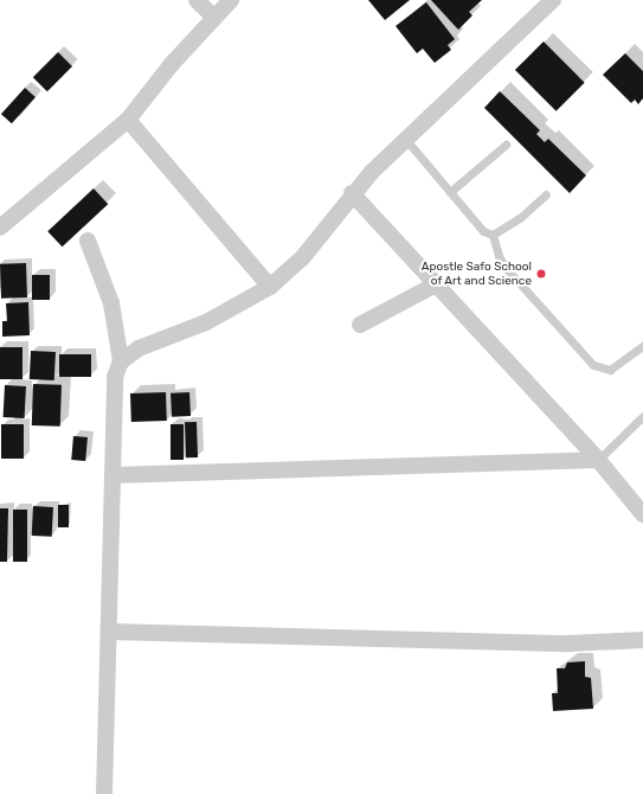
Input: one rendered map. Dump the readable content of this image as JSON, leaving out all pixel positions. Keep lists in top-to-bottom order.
{
  "places": ["Apostle Safo School of Art and Science"]
}
